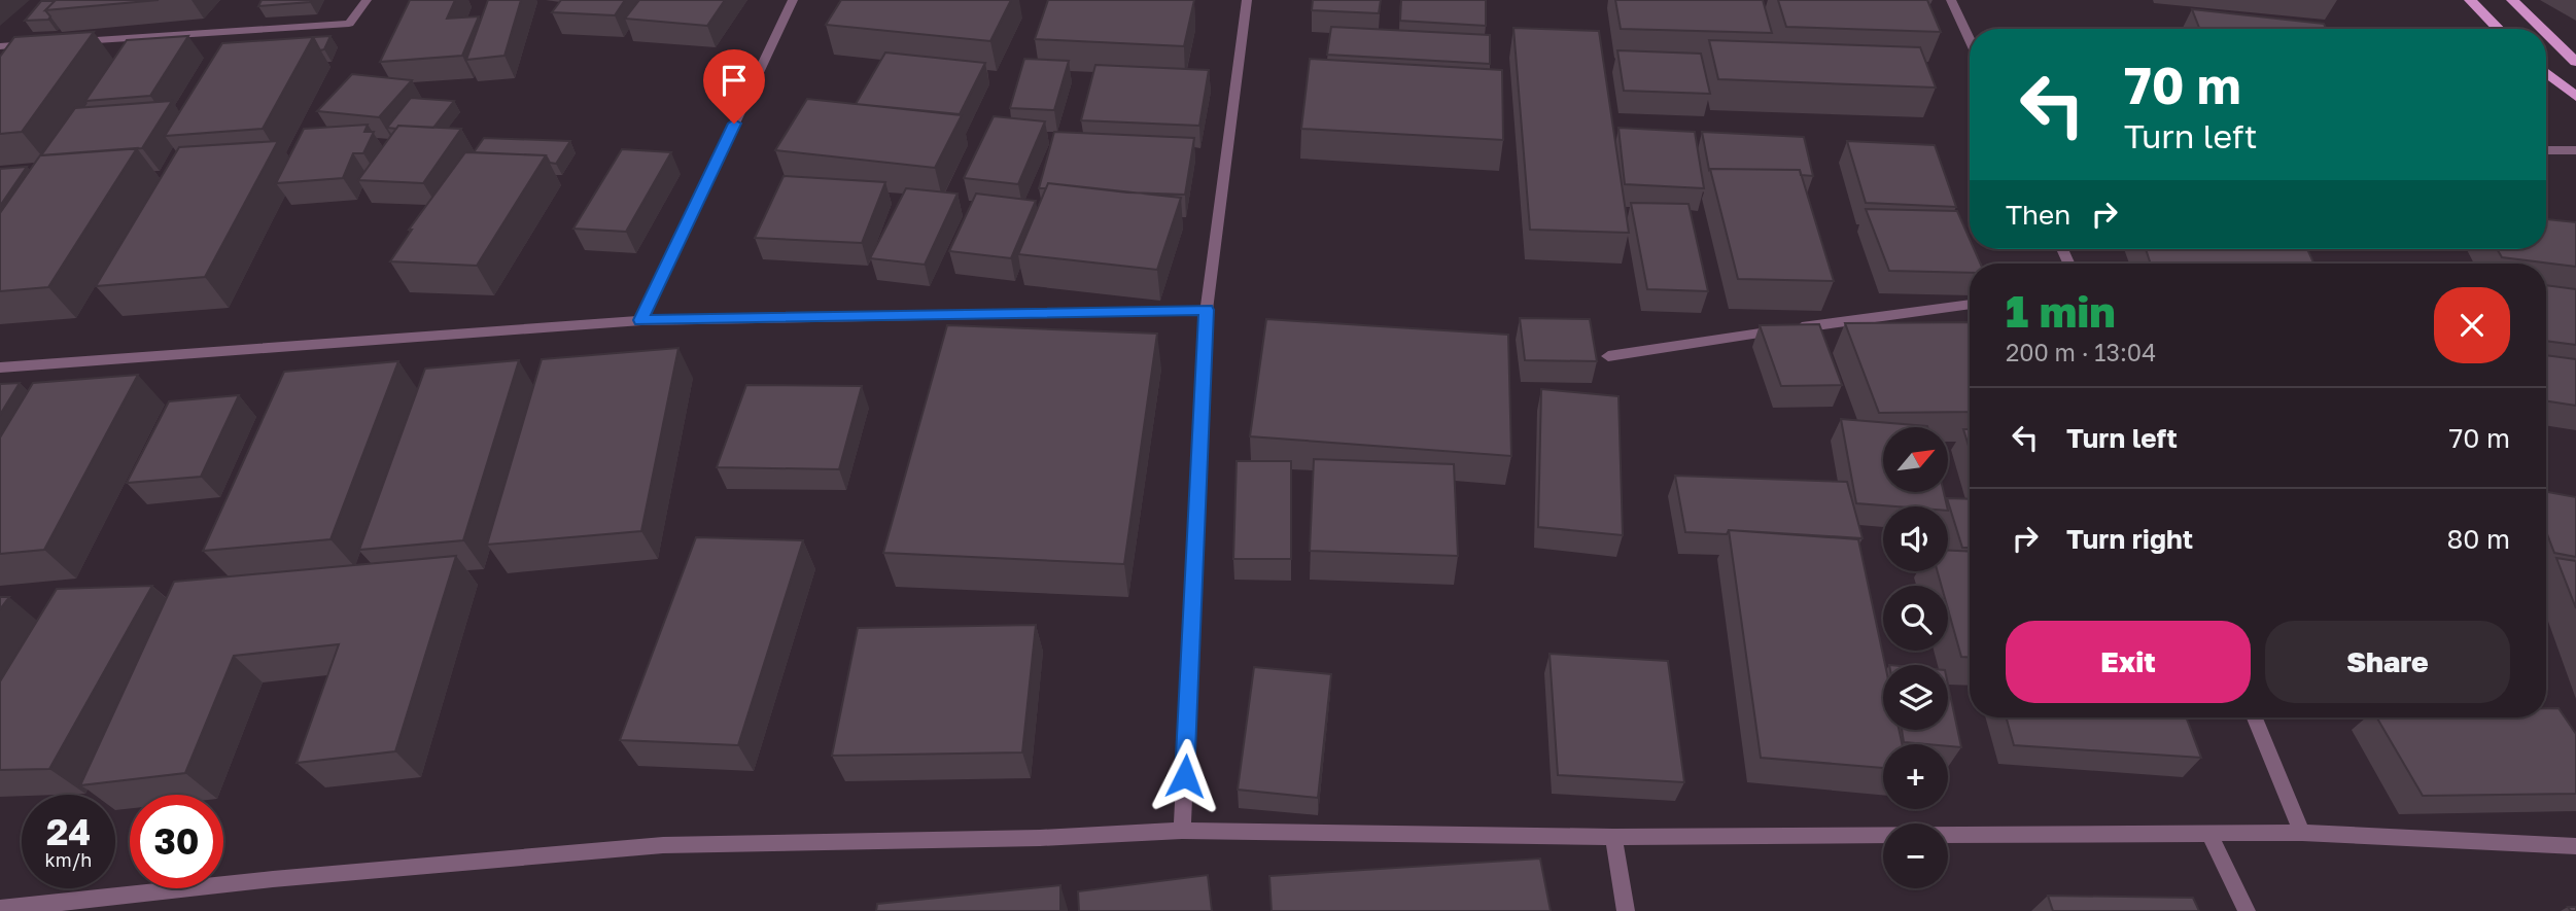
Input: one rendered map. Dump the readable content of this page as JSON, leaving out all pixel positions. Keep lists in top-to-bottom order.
{
  "north": "top right",
  "page": {
    "turn": ["70 m", "Turn left"],
    "then": "Then",
    "heading": ["1 min", "200 m · 13:04"],
    "list": [
      {
        "name": "Turn left",
        "value": "70 m"
      },
      {
        "name": "Turn right",
        "value": "80 m"
      }
    ],
    "map_buttons": ["+", "−"],
    "buttons": ["Exit", "Share"],
    "speed": "24 km/h",
    "limit": "30"
  }
}
